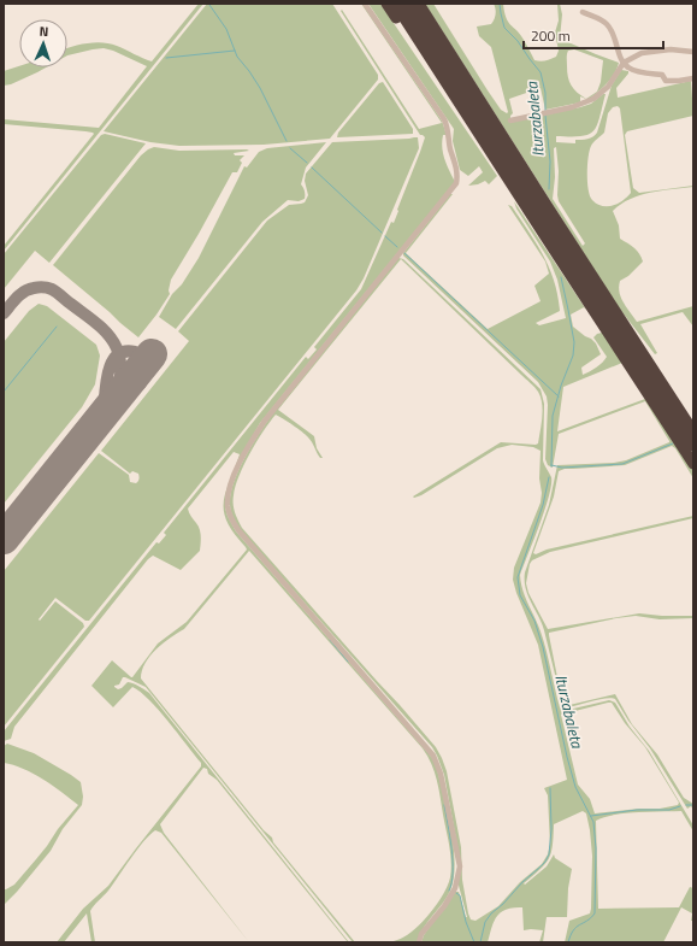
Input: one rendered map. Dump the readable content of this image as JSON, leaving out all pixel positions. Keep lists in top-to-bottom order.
{
  "water": ["Iturzabaleta"],
  "scale_bar": "200 m",
  "north": "top"
}
